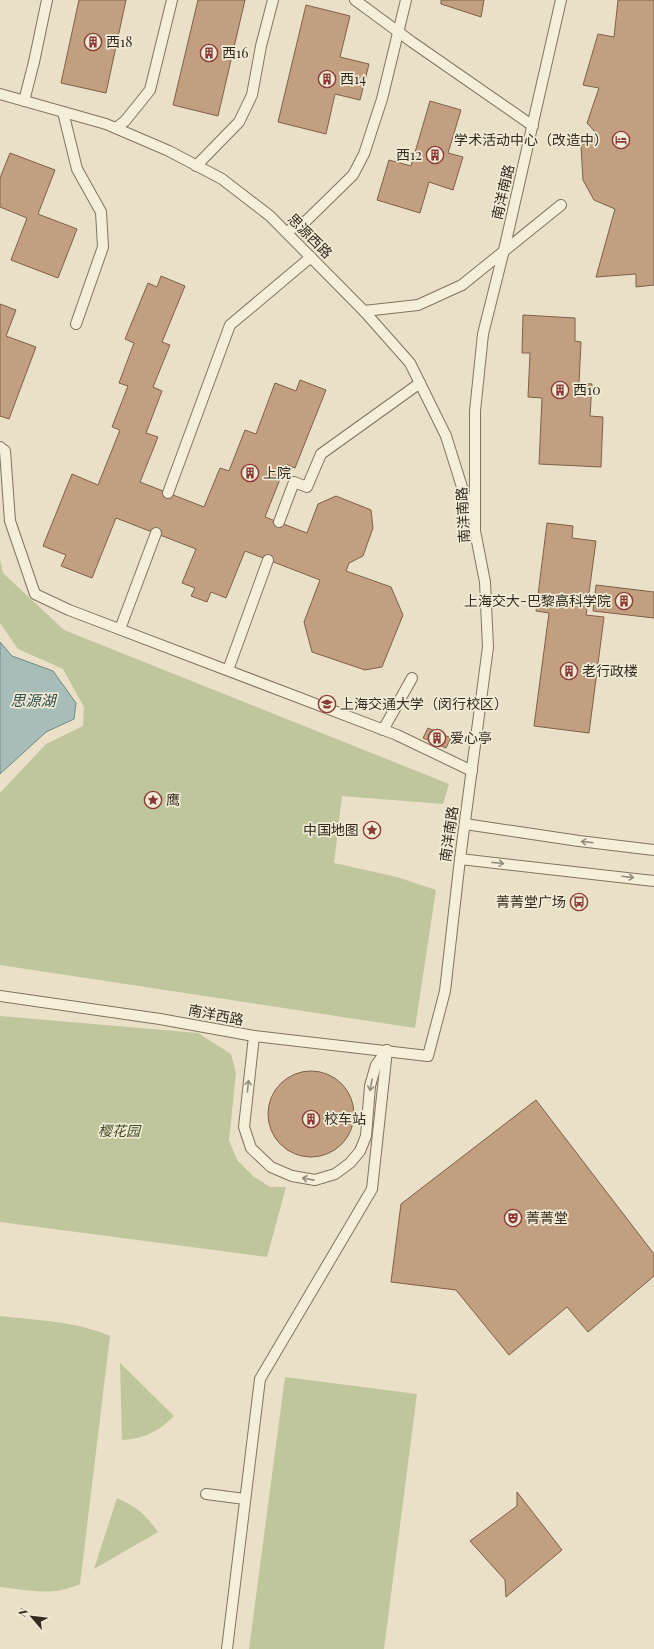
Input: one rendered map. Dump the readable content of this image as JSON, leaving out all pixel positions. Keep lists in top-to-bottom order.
{
  "streets": {
    "lane": ["南洋南路", "思源西路", "南洋西路"]
  },
  "crossings": [
    ["南洋南路", "思源西路"],
    ["南洋南路", "南洋西路"]
  ],
  "water": ["思源湖"],
  "parks": ["樱花园"],
  "places": {
    "building": [
      "西18",
      "西16",
      "西14",
      "西12",
      "西10",
      "上院",
      "上海交大-巴黎高科学院",
      "老行政楼",
      "爱心亭",
      "校车站"
    ],
    "hotel": ["学术活动中心（改造中）"],
    "school or university": ["上海交通大学（闵行校区）"],
    "place": ["鹰", "中国地图"],
    "bus stop": ["菁菁堂广场"],
    "theatre": ["菁菁堂"]
  },
  "north": "top left"
}
